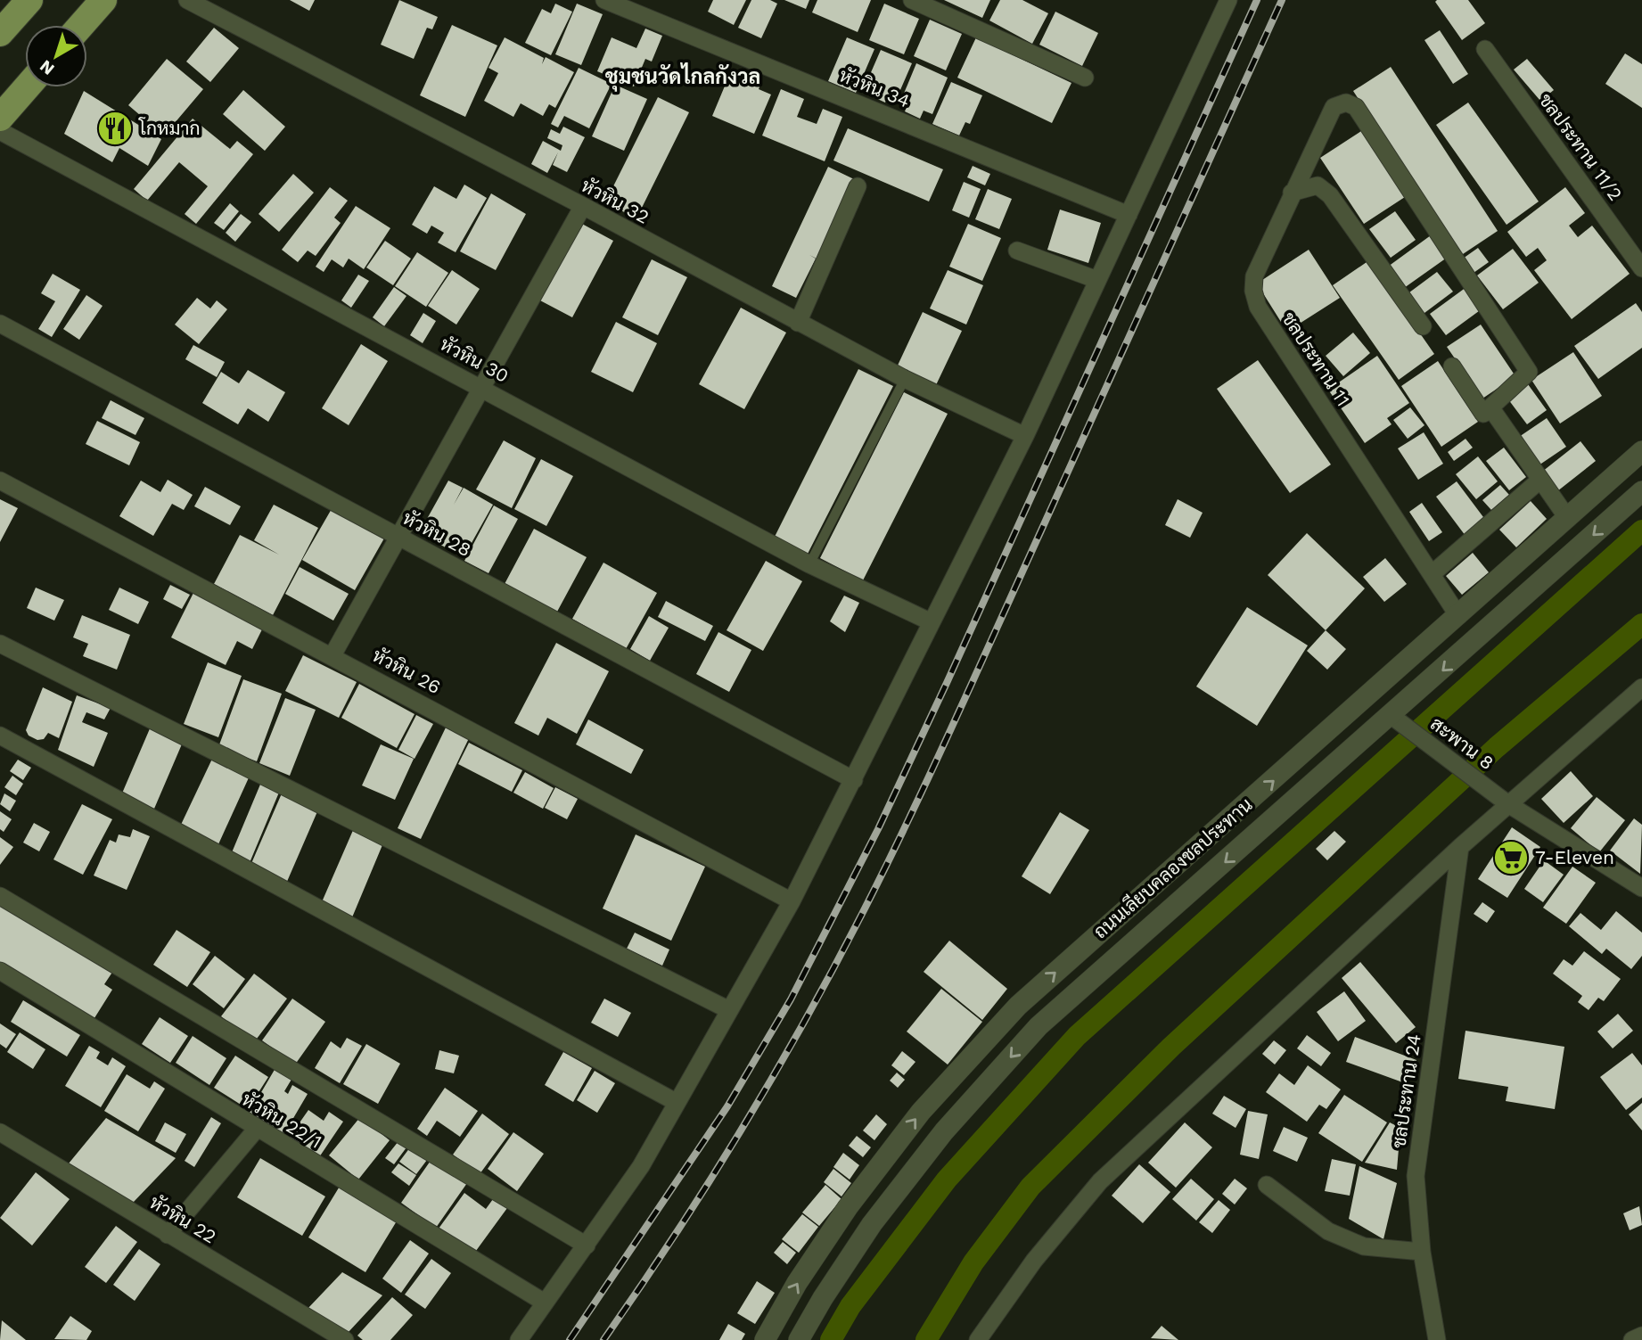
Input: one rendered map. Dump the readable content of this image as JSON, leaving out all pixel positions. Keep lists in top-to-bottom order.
{
  "streets": {
    "street": [
      "หัวหิน 34",
      "ชลประทาน 11/2",
      "หัวหิน 32",
      "ชลประทาน 11",
      "หัวหิน 30",
      "หัวหิน 28",
      "หัวหิน 26",
      "สะพาน 8",
      "ถนนเลียบคลองชลประทาน",
      "ชลประทาน 24",
      "หัวหิน 22/1",
      "หัวหิน 22"
    ]
  },
  "crossings": [
    ["ชลประทาน 11", "ถนนเลียบคลองชลประทาน"],
    ["สะพาน 8", "ถนนเลียบคลองชลประทาน"]
  ],
  "districts": ["ชุมชนวัดไกลกังวล"],
  "places": {
    "restaurant": ["โกหมาก"],
    "supermarket": ["7-Eleven"]
  },
  "north": "bottom left"
}
